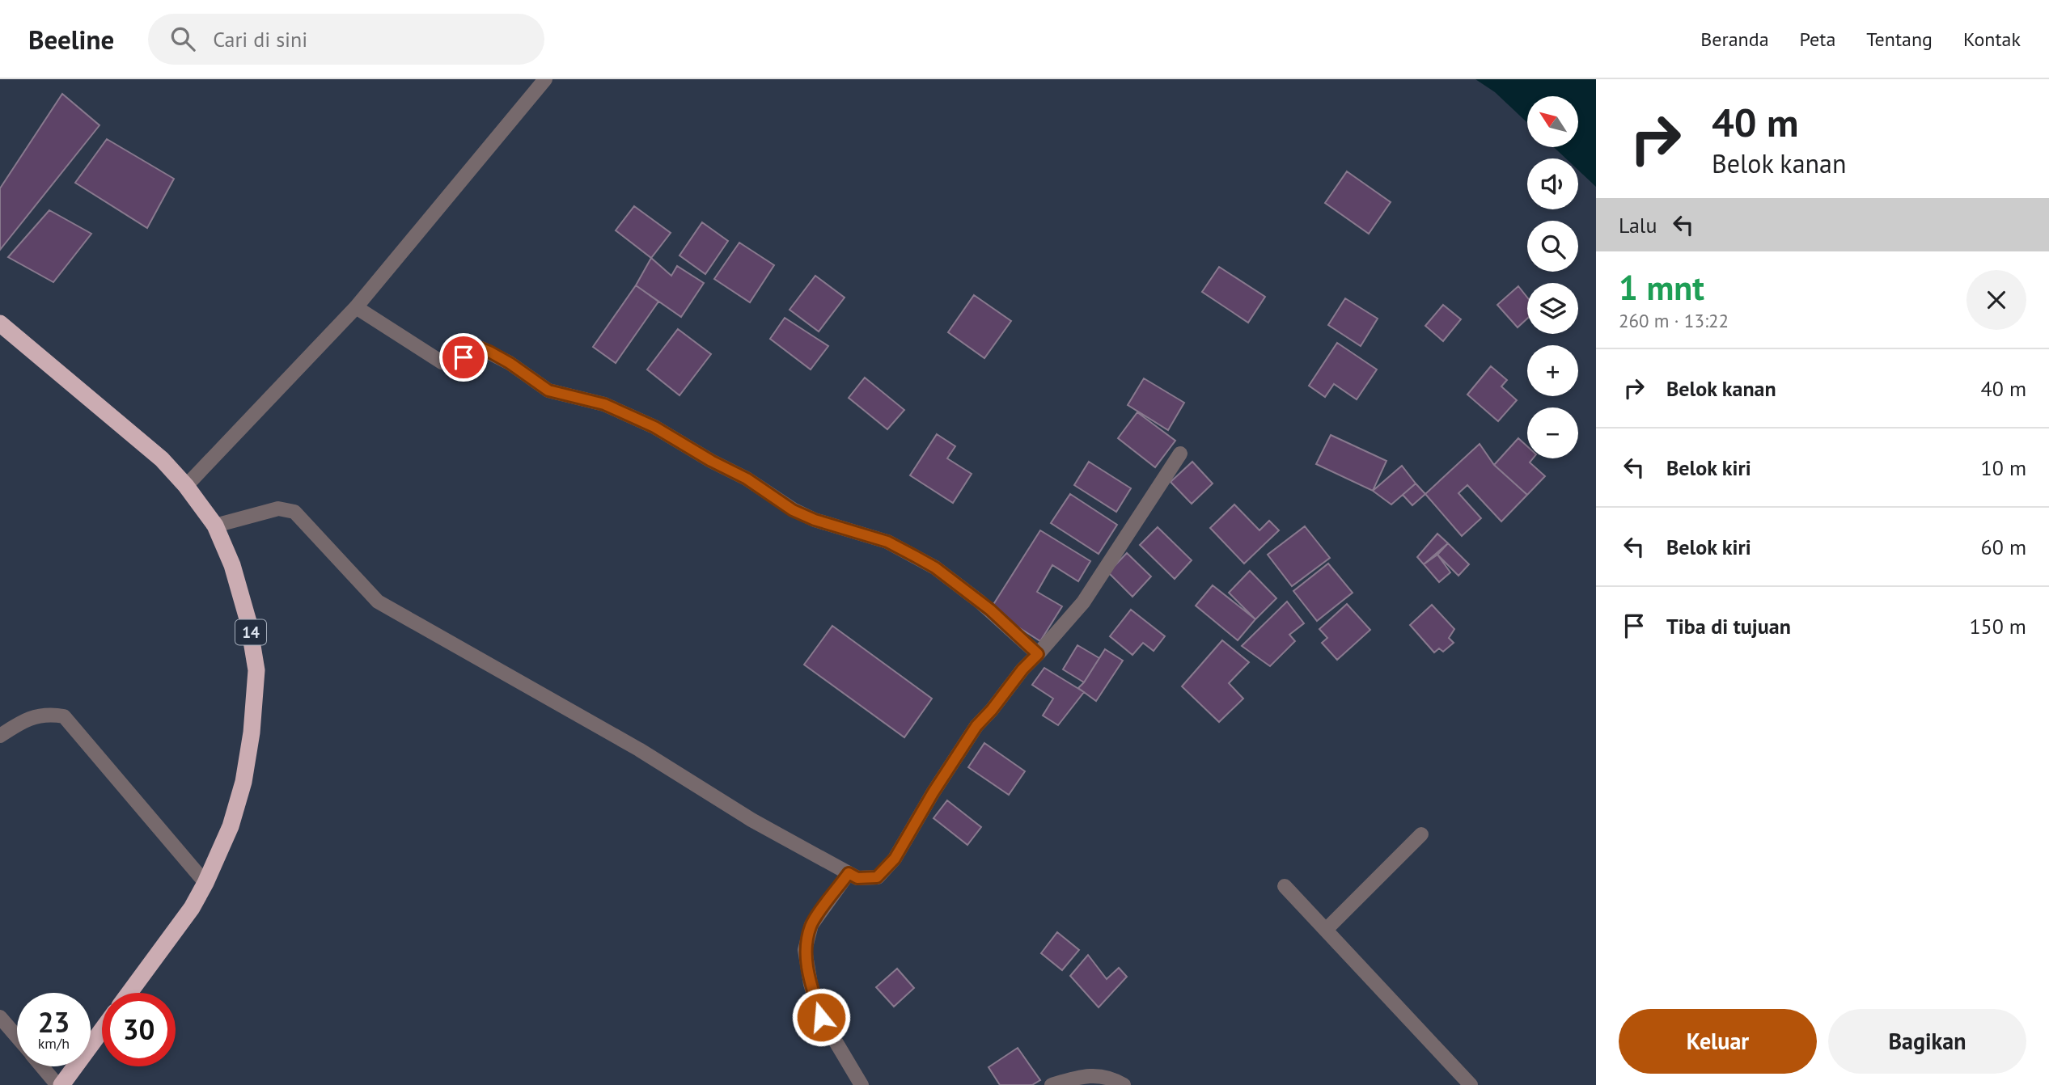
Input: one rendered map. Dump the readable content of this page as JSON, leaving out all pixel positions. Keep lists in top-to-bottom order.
{
  "streets": {
    "highway": ["14"]
  },
  "north": "top left",
  "page": {
    "header": "Beeline",
    "search": "Cari di sini",
    "nav": [
      "Beranda",
      "Peta",
      "Tentang",
      "Kontak"
    ],
    "turn": ["40 m", "Belok kanan"],
    "map_buttons": ["+", "−"],
    "then": "Lalu",
    "heading": ["1 mnt", "260 m · 13:22"],
    "list": [
      {
        "name": "Belok kanan",
        "value": "40 m"
      },
      {
        "name": "Belok kiri",
        "value": "10 m"
      },
      {
        "name": "Belok kiri",
        "value": "60 m"
      },
      {
        "name": "Tiba di tujuan",
        "value": "150 m"
      }
    ],
    "speed": "23 km/h",
    "limit": "30",
    "buttons": ["Keluar", "Bagikan"]
  }
}
